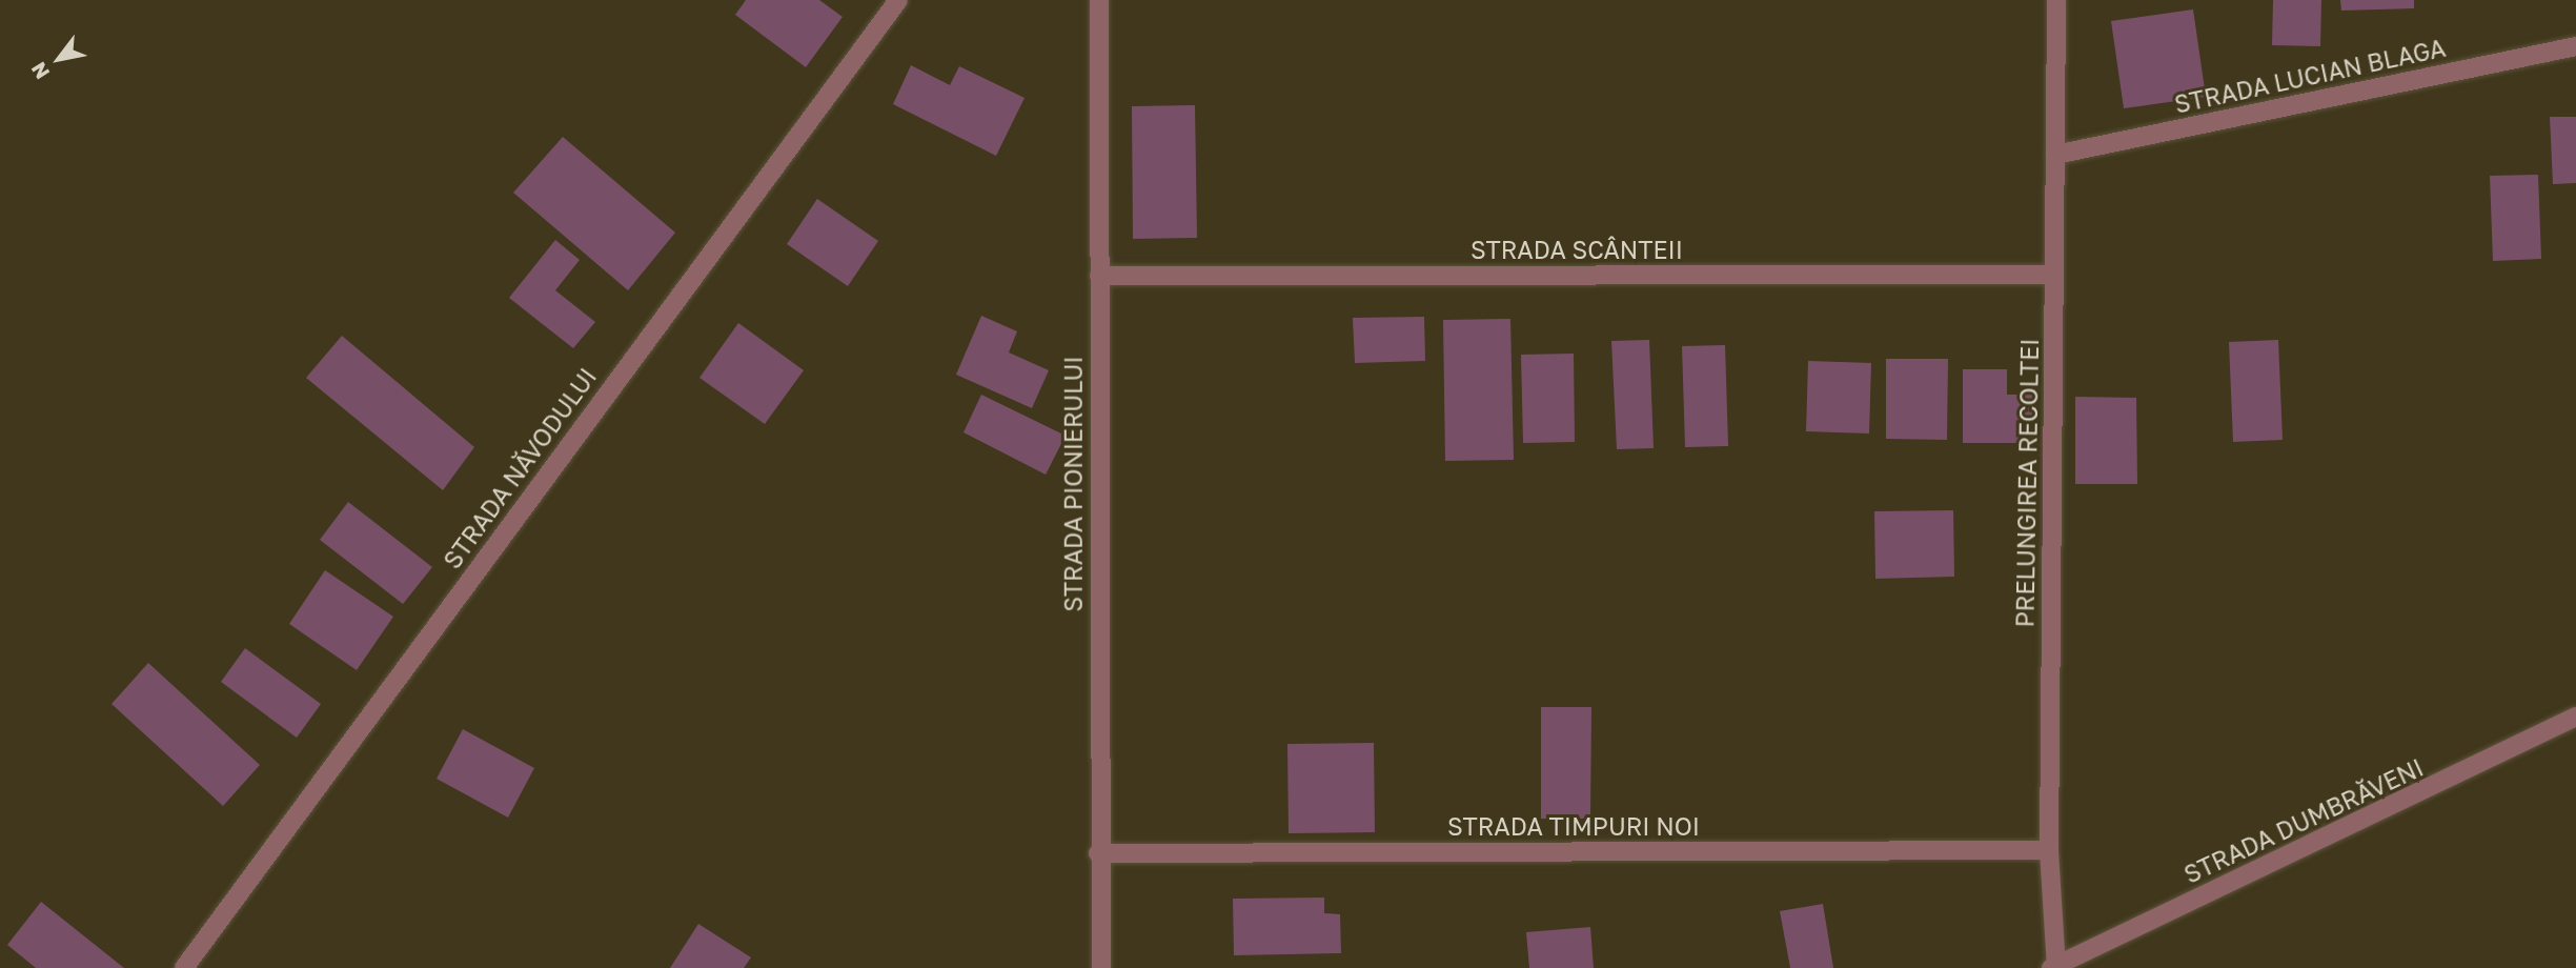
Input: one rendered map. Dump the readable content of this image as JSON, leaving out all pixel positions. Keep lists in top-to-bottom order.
{
  "streets": {
    "street": [
      "STRADA LUCIAN BLAGA",
      "STRADA SCÂNTEII",
      "STRADA NĂVODULUI",
      "PRELUNGIREA RECOLTEI",
      "STRADA PIONIERULUI",
      "STRADA DUMBRĂVENI",
      "STRADA TIMPURI NOI"
    ]
  },
  "crossings": [
    ["STRADA LUCIAN BLAGA", "PRELUNGIREA RECOLTEI"],
    ["STRADA SCÂNTEII", "PRELUNGIREA RECOLTEI"],
    ["STRADA SCÂNTEII", "STRADA PIONIERULUI"],
    ["PRELUNGIREA RECOLTEI", "STRADA DUMBRĂVENI"],
    ["PRELUNGIREA RECOLTEI", "STRADA TIMPURI NOI"],
    ["STRADA PIONIERULUI", "STRADA TIMPURI NOI"]
  ],
  "north": "bottom left"
}
